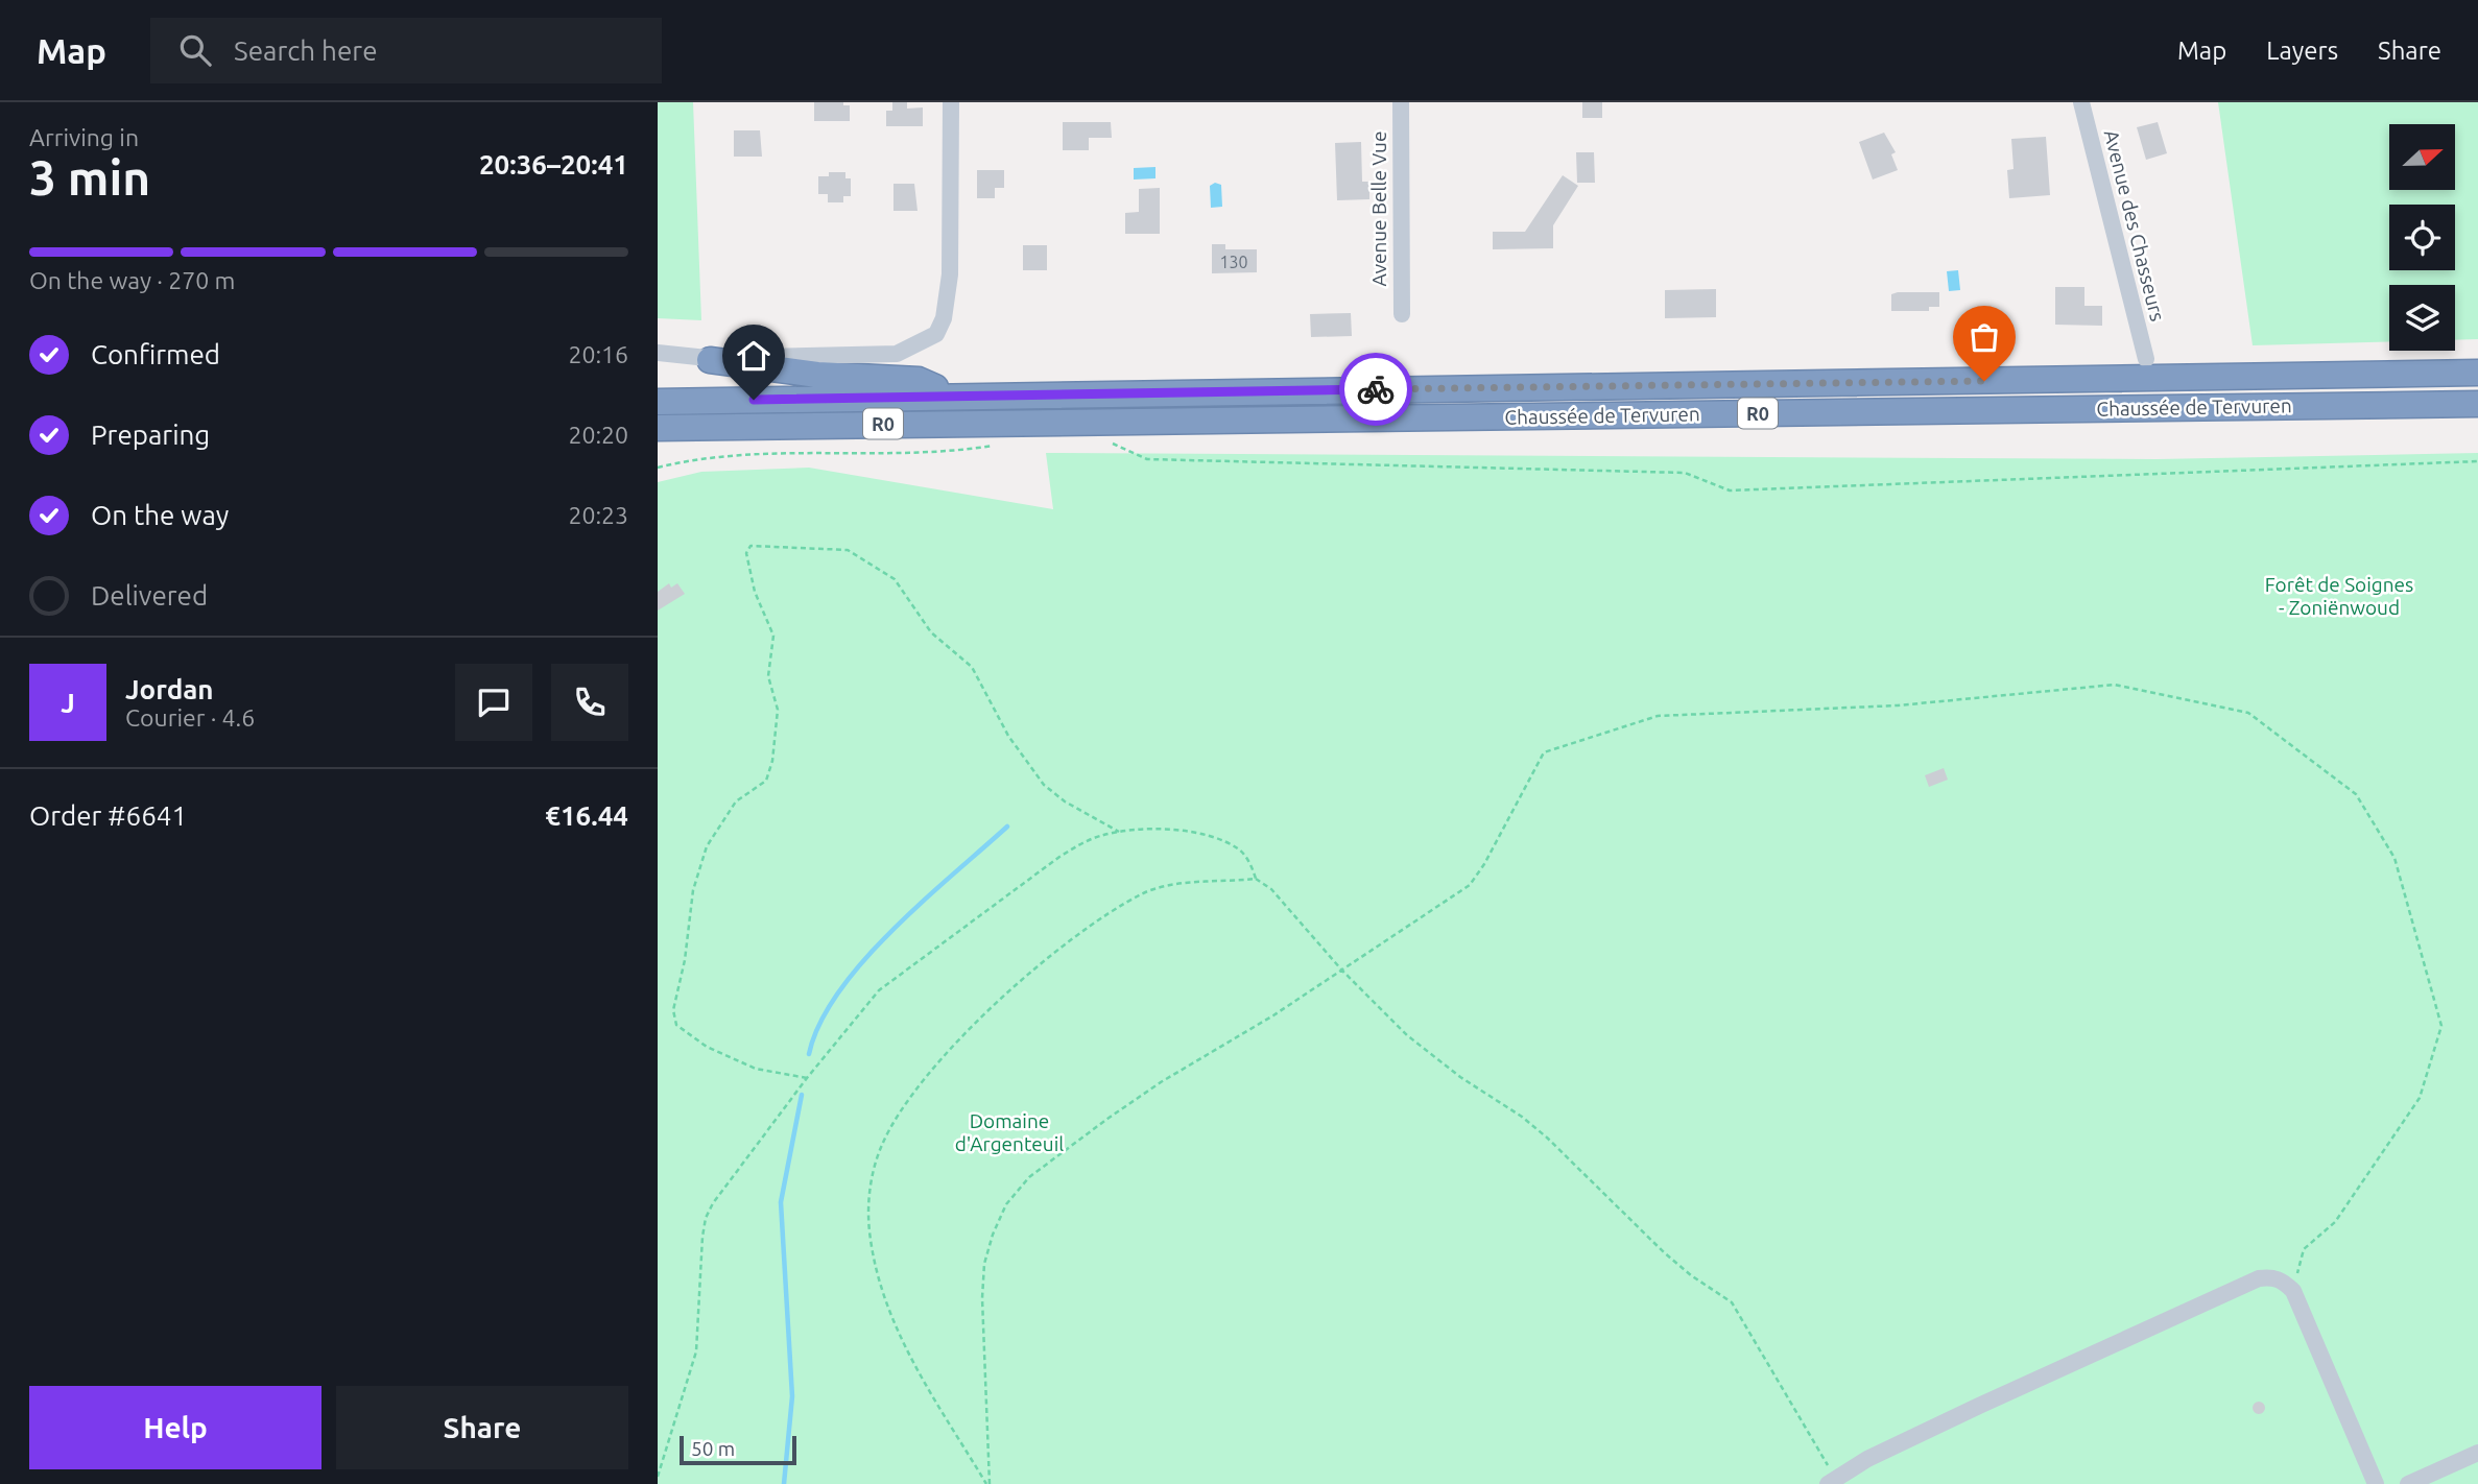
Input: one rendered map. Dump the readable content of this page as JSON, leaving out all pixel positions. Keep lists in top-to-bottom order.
{
  "streets": {
    "highway": ["Chaussée de Tervuren", "R0"],
    "street": ["Avenue Belle Vue", "Avenue des Chasseurs"]
  },
  "crossings": [
    ["Chaussée de Tervuren", "R0"]
  ],
  "parks": ["Forêt de Soignes - Zoniënwoud", "Domaine d'Argenteuil"],
  "house_numbers": ["130"],
  "scale_bar": "50 m",
  "north": "right",
  "page": {
    "header": "Map",
    "search": "Search here",
    "nav": ["Map", "Layers", "Share"],
    "heading": ["3 min", "Arriving in", "20:36–20:41"],
    "panel": [
      "Jordan",
      "Courier · 4.6",
      "Order #6641",
      "€16.44"
    ],
    "bar": "On the way · 270 m",
    "list": [
      ["Confirmed", "20:16"],
      ["Preparing", "20:20"],
      ["On the way", "20:23"],
      "Delivered"
    ],
    "round": "J",
    "buttons": ["Help", "Share"],
    "scale": "50 m"
  }
}
